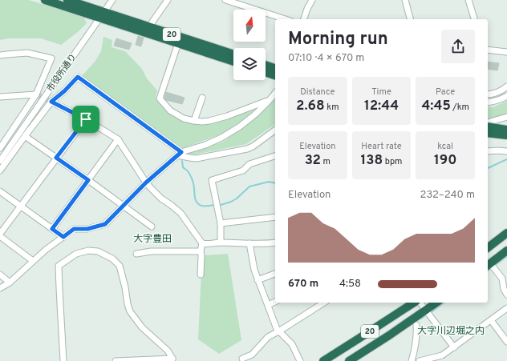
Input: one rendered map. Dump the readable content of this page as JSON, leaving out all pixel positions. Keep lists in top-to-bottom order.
{
  "streets": {
    "highway": ["20"],
    "street": ["市役所通り"]
  },
  "crossings": [
    ["20", "市役所通り"]
  ],
  "districts": ["大字豊田", "大字川辺堀之内"],
  "north": "top",
  "page": {
    "heading": ["Morning run", "07:10 · 4 × 670 m"],
    "stats": [
      ["Distance", "2.68 km"],
      ["Time", "12:44"],
      ["Pace", "4:45 /km"],
      ["Elevation", "32 m"],
      ["Heart rate", "138 bpm"],
      ["kcal", "190"]
    ],
    "chart": ["Elevation", "232–240 m"],
    "list": [
      {
        "name": "670 m",
        "note": "4:58"
      }
    ]
  }
}
